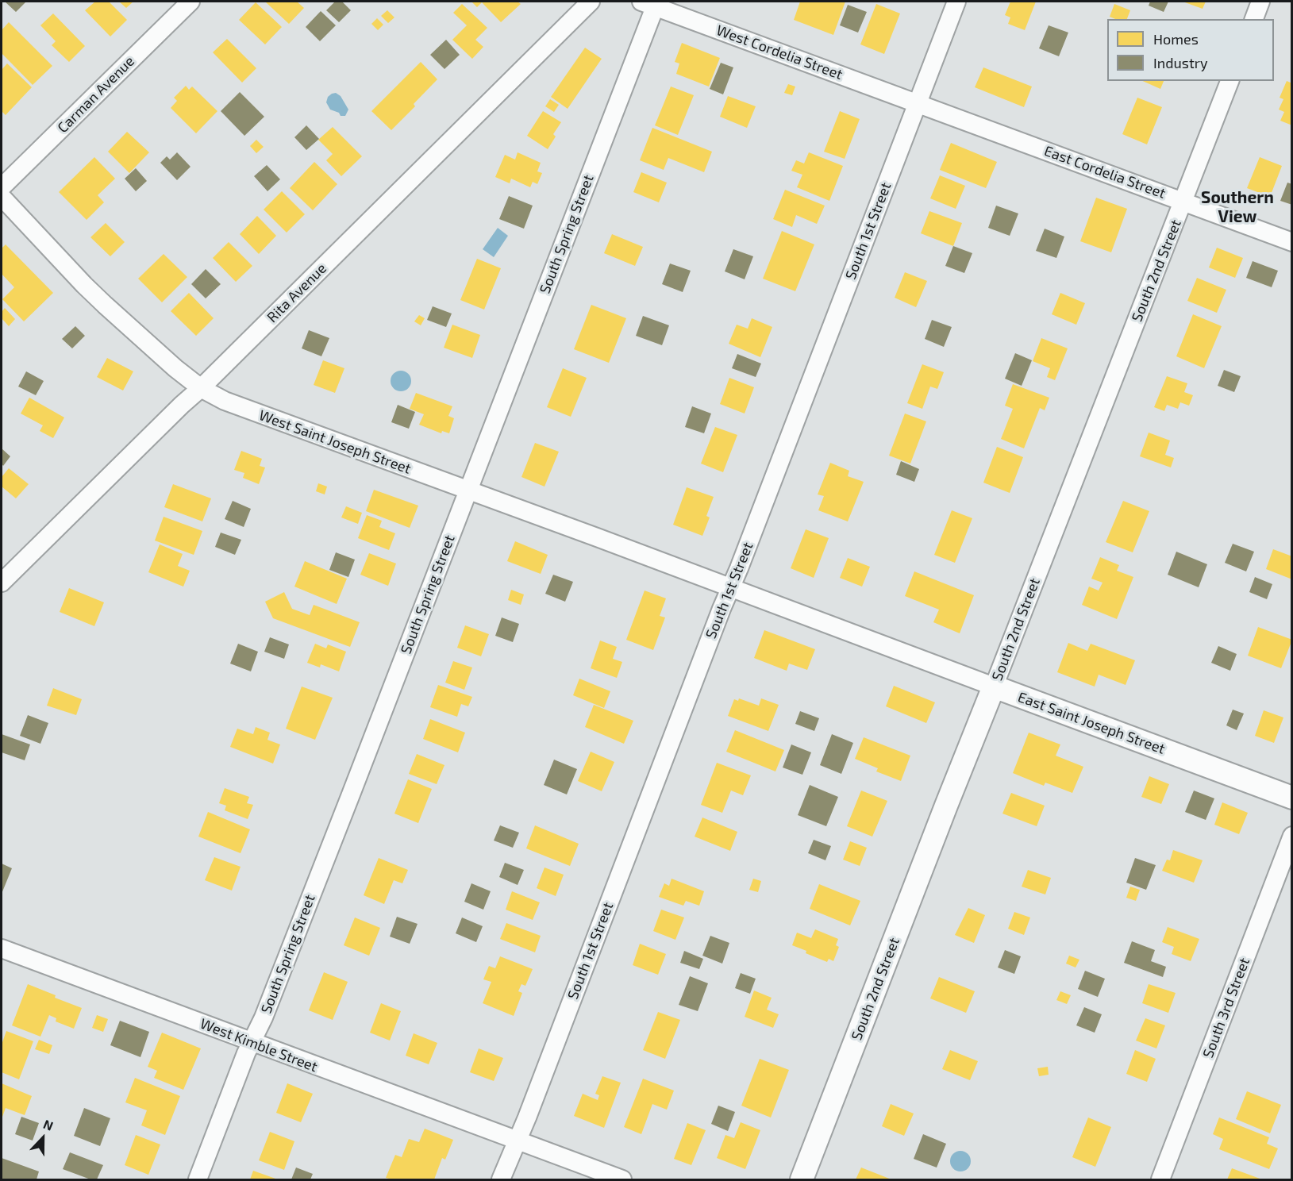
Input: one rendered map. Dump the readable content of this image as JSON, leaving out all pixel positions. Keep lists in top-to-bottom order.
{
  "streets": {
    "street": [
      "West Cordelia Street",
      "Carman Avenue",
      "East Cordelia Street",
      "South 1st Street",
      "South Spring Street",
      "South 2nd Street",
      "Rita Avenue",
      "West Saint Joseph Street",
      "East Saint Joseph Street",
      "South 3rd Street",
      "West Kimble Street"
    ]
  },
  "crossings": [
    ["West Cordelia Street", "East Cordelia Street"],
    ["West Cordelia Street", "South 1st Street"],
    ["West Cordelia Street", "South Spring Street"],
    ["East Cordelia Street", "South 1st Street"],
    ["East Cordelia Street", "South 2nd Street"],
    ["South 1st Street", "West Saint Joseph Street"],
    ["South 1st Street", "East Saint Joseph Street"],
    ["South 1st Street", "West Kimble Street"],
    ["South Spring Street", "West Saint Joseph Street"],
    ["South Spring Street", "West Kimble Street"],
    ["South 2nd Street", "East Saint Joseph Street"],
    ["Rita Avenue", "West Saint Joseph Street"],
    ["West Saint Joseph Street", "East Saint Joseph Street"]
  ],
  "districts": ["Southern View"],
  "legend": ["Homes", "Industry"],
  "north": "top"
}
